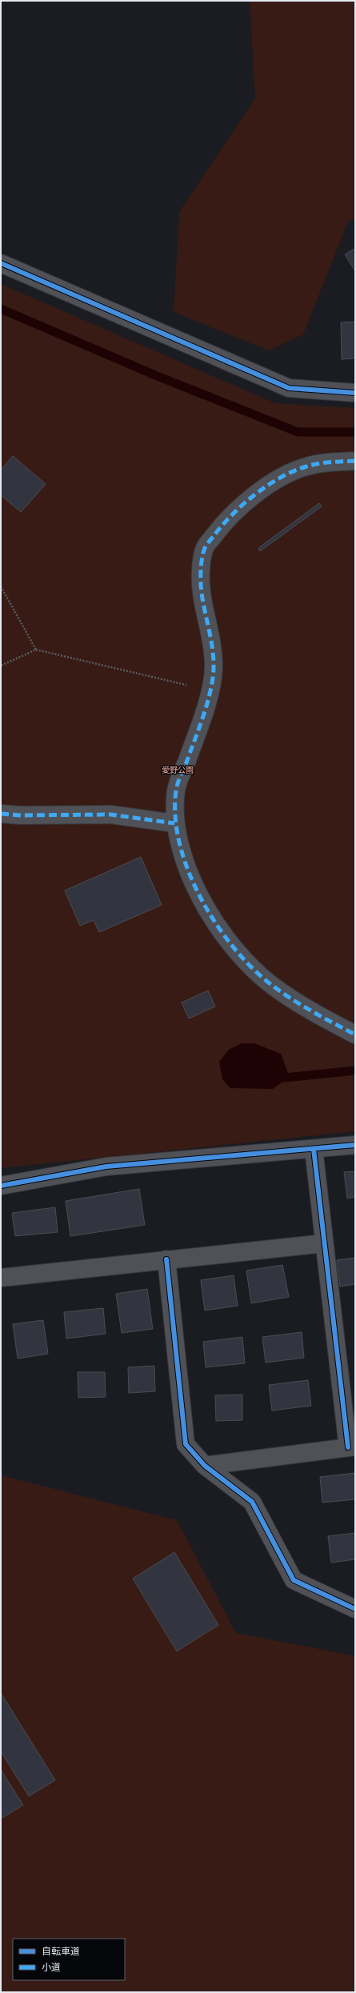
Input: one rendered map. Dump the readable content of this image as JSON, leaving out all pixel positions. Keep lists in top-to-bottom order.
{
  "parks": ["愛野公園"],
  "legend": ["自転車道", "小道"]
}
